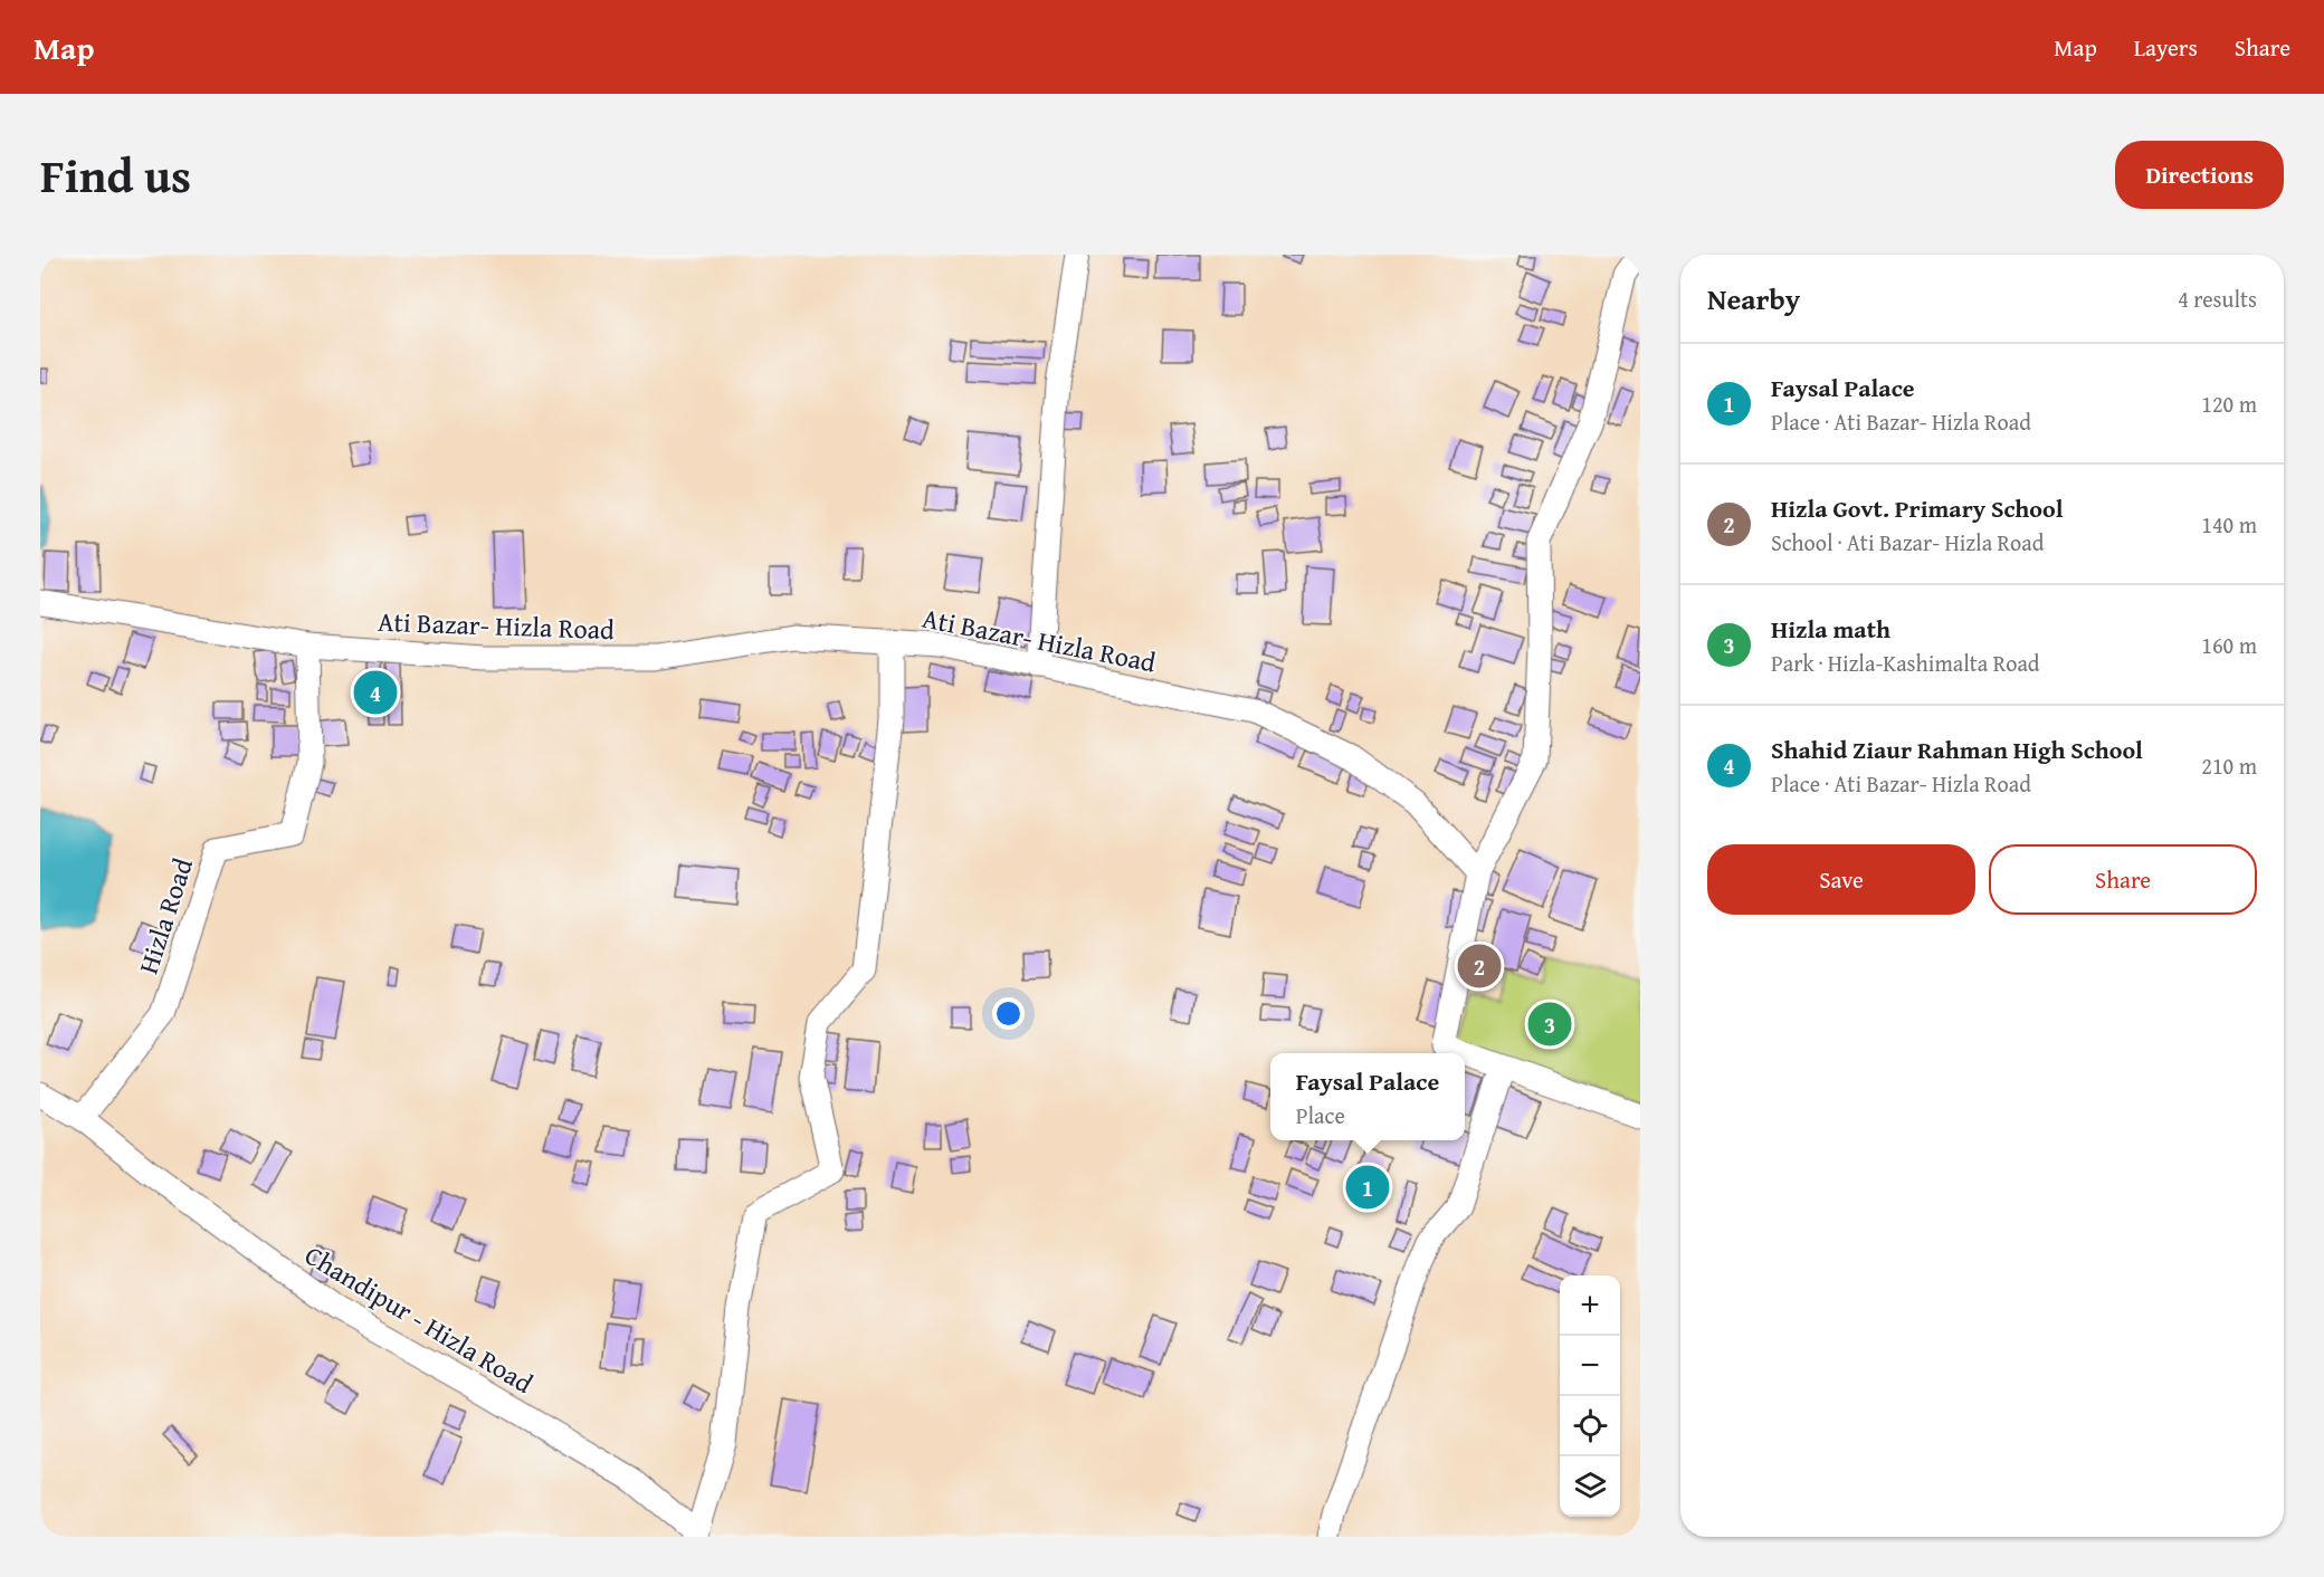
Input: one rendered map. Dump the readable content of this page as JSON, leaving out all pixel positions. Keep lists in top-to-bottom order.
{
  "streets": {
    "street": ["Ati Bazar- Hizla Road", "Hizla Road", "Chandipur - Hizla Road"]
  },
  "crossings": [
    ["Ati Bazar- Hizla Road", "Hizla Road"],
    ["Hizla Road", "Chandipur - Hizla Road"]
  ],
  "page": {
    "header": "Map",
    "nav": ["Map", "Layers", "Share"],
    "title": "Find us",
    "buttons": [
      "Directions",
      ["Save", "Share"]
    ],
    "heading": ["Nearby", "4 results"],
    "list": [
      {
        "mark": "1",
        "name": "Faysal Palace",
        "note": "Place · Ati Bazar- Hizla Road",
        "value": "120 m"
      },
      {
        "mark": "2",
        "name": "Hizla Govt. Primary School",
        "note": "School · Ati Bazar- Hizla Road",
        "value": "140 m"
      },
      {
        "mark": "3",
        "name": "Hizla math",
        "note": "Park · Hizla-Kashimalta Road",
        "value": "160 m"
      },
      {
        "mark": "4",
        "name": "Shahid Ziaur Rahman High School",
        "note": "Place · Ati Bazar- Hizla Road",
        "value": "210 m"
      }
    ],
    "pins": [
      "4",
      "2",
      "3",
      "1"
    ],
    "popup": ["Faysal Palace", "Place"],
    "map_buttons": ["+", "−"]
  }
}
